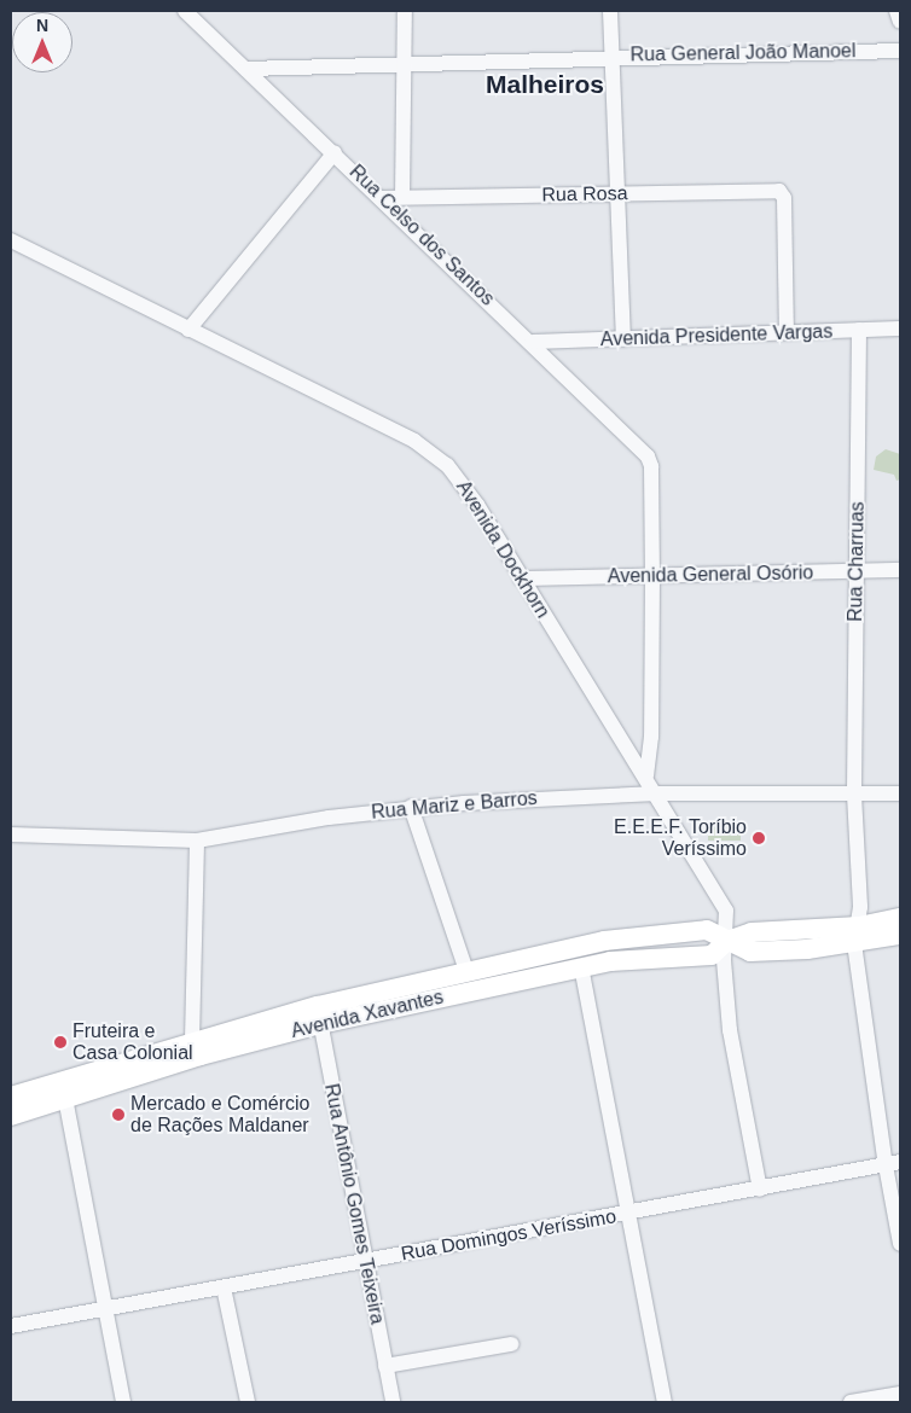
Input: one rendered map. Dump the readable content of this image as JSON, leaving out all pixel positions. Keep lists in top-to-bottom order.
{
  "streets": {
    "main road": ["Avenida Xavantes"],
    "street": [
      "Rua General João Manoel",
      "Rua Rosa",
      "Rua Celso dos Santos",
      "Avenida Presidente Vargas",
      "Avenida Dockhorn",
      "Rua Charruas",
      "Avenida General Osório",
      "Rua Mariz e Barros",
      "Rua Antônio Gomes Teixeira",
      "Rua Domingos Veríssimo"
    ]
  },
  "crossings": [
    ["Rua General João Manoel", "Rua Celso dos Santos"],
    ["Rua Rosa", "Rua Celso dos Santos"],
    ["Rua Rosa", "Avenida Presidente Vargas"],
    ["Rua Celso dos Santos", "Avenida Presidente Vargas"],
    ["Rua Celso dos Santos", "Avenida General Osório"],
    ["Avenida Presidente Vargas", "Rua Charruas"],
    ["Avenida Dockhorn", "Avenida General Osório"],
    ["Avenida Dockhorn", "Rua Mariz e Barros"],
    ["Avenida Dockhorn", "Avenida Xavantes"],
    ["Avenida Dockhorn", "Rua Domingos Veríssimo"],
    ["Rua Charruas", "Avenida General Osório"],
    ["Rua Charruas", "Rua Mariz e Barros"],
    ["Rua Charruas", "Avenida Xavantes"],
    ["Rua Charruas", "Rua Domingos Veríssimo"],
    ["Avenida Xavantes", "Rua Antônio Gomes Teixeira"],
    ["Rua Antônio Gomes Teixeira", "Rua Domingos Veríssimo"]
  ],
  "districts": ["Malheiros"],
  "places": ["E.E.E.F. Toríbio Veríssimo", "Fruteira e Casa Colonial", "Mercado e Comércio de Rações Maldaner"],
  "north": "top"
}
